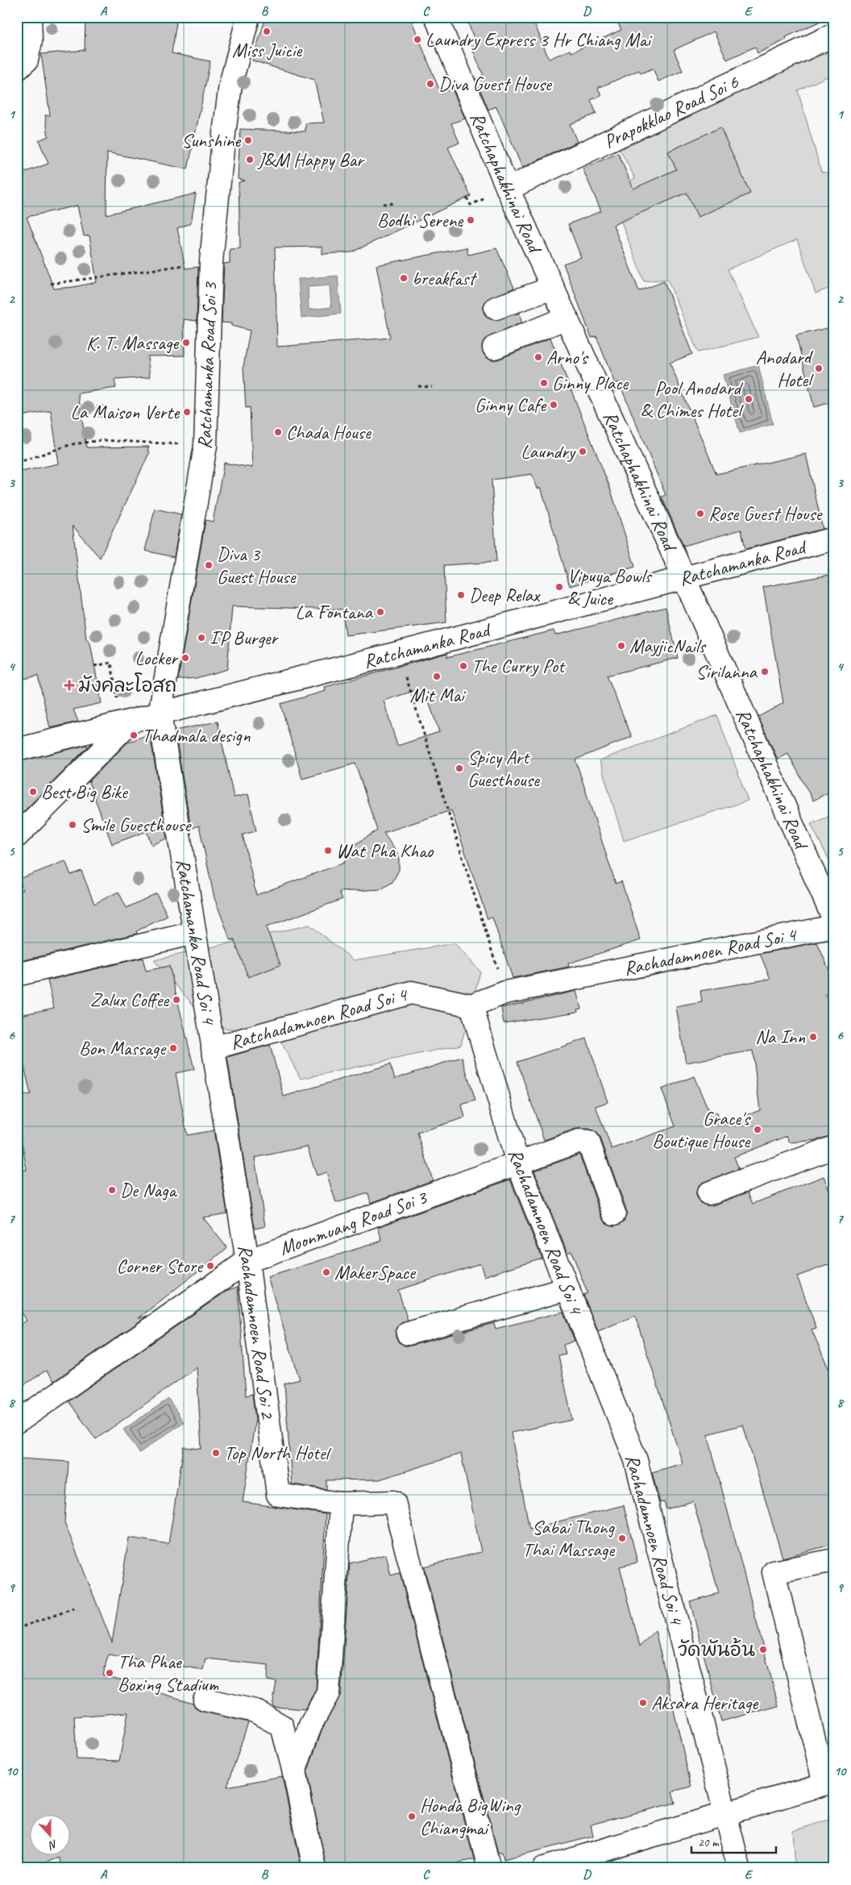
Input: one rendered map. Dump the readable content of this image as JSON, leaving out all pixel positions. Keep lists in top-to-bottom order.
{
  "streets": {
    "street": [
      "Prapokklao Road Soi 6",
      "Ratchaphakhinai Road",
      "Ratchamanka Road Soi 3",
      "Ratchamanka Road",
      "Ratchamanka Road Soi 4",
      "Rachadamnoen Road Soi 4",
      "Ratchadamnoen Road Soi 4",
      "Moonmuang Road Soi 3",
      "Rachadamnoen Road Soi 2"
    ]
  },
  "crossings": [
    ["Prapokklao Road Soi 6", "Ratchaphakhinai Road"],
    ["Ratchaphakhinai Road", "Ratchamanka Road"],
    ["Ratchamanka Road Soi 3", "Ratchamanka Road"],
    ["Ratchamanka Road Soi 3", "Ratchamanka Road Soi 4"],
    ["Ratchamanka Road", "Ratchamanka Road Soi 4"],
    ["Ratchamanka Road Soi 4", "Ratchadamnoen Road Soi 4"],
    ["Ratchamanka Road Soi 4", "Rachadamnoen Road Soi 2"],
    ["Rachadamnoen Road Soi 4", "Ratchadamnoen Road Soi 4"],
    ["Rachadamnoen Road Soi 4", "Moonmuang Road Soi 3"],
    ["Ratchadamnoen Road Soi 4", "Rachadamnoen Road Soi 2"],
    ["Moonmuang Road Soi 3", "Rachadamnoen Road Soi 2"]
  ],
  "places": {
    "other": [
      "Miss Juicie",
      "Laundry Express 3 Hr Chiang Mai",
      "Diva Guest House",
      "Sunshine",
      "J&M Happy Bar",
      "Bodhi Serene",
      "breakfast",
      "K. T. Massage",
      "Arno's",
      "Anodard Hotel",
      "Ginny Place",
      "Pool Anodard & Chimes Hotel",
      "Ginny Cafe",
      "La Maison Verte",
      "Chada House",
      "Laundry",
      "Rose Guest House",
      "Diva 3 Guest House",
      "Vipuya Bowls & Juice",
      "Deep Relax",
      "La Fontana",
      "I'P Burger",
      "MayjicNails",
      "Locker",
      "The Curry Pot",
      "Sirilanna",
      "Mit Mai",
      "Thadmala design",
      "Spicy Art Guesthouse",
      "Best Big Bike",
      "Smile Guesthouse",
      "Wat Pha Khao",
      "Zalux Coffee",
      "Na Inn",
      "Bon Massage",
      "Grace's Boutique House",
      "De Naga",
      "Corner Store",
      "MakerSpace",
      "Top North Hotel",
      "Sabai Thong Thai Massage",
      "วัดพันอ้น",
      "Tha Phae Boxing Stadium",
      "Aksara Heritage",
      "Honda BigWing Chiangmai"
    ],
    "health": ["มังคละโอสถ"]
  },
  "scale_bar": "20 m",
  "north": "bottom",
  "grid": {
    "columns": [
      "A",
      "B",
      "C",
      "D",
      "E"
    ],
    "rows": [
      "1",
      "2",
      "3",
      "4",
      "5",
      "6",
      "7",
      "8",
      "9",
      "10"
    ]
  }
}
